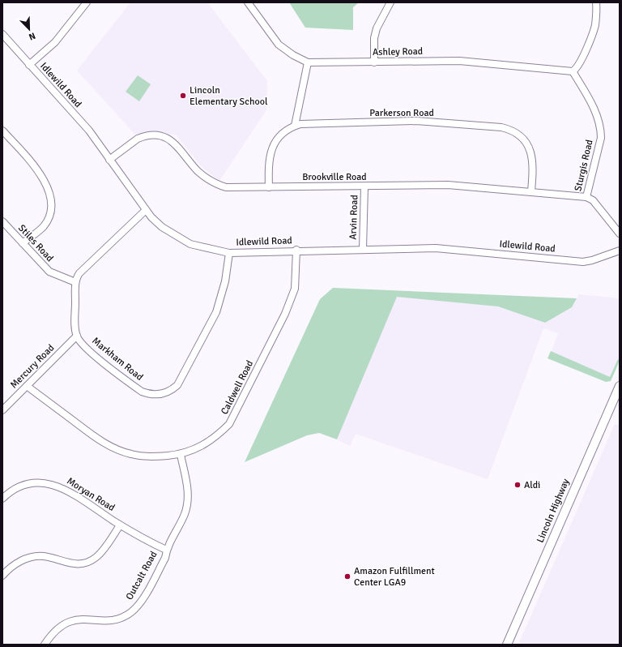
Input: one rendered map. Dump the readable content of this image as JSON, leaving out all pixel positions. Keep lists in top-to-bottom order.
{
  "streets": {
    "main road": ["Lincoln Highway"],
    "street": [
      "Ashley Road",
      "Idlewild Road",
      "Parkerson Road",
      "Sturgis Road",
      "Brookville Road",
      "Arvin Road",
      "Stiles Road",
      "Markham Road",
      "Mercury Road",
      "Caldwell Road",
      "Moryan Road",
      "Outcalt Road"
    ]
  },
  "crossings": [
    ["Ashley Road", "Sturgis Road"],
    ["Idlewild Road", "Brookville Road"],
    ["Idlewild Road", "Arvin Road"],
    ["Idlewild Road", "Markham Road"],
    ["Idlewild Road", "Caldwell Road"],
    ["Parkerson Road", "Brookville Road"],
    ["Sturgis Road", "Brookville Road"],
    ["Brookville Road", "Arvin Road"],
    ["Markham Road", "Mercury Road"],
    ["Mercury Road", "Caldwell Road"],
    ["Caldwell Road", "Outcalt Road"],
    ["Moryan Road", "Outcalt Road"]
  ],
  "places": ["Lincoln Elementary School", "Aldi", "Amazon Fulfillment Center LGA9"],
  "north": "bottom right"
}
